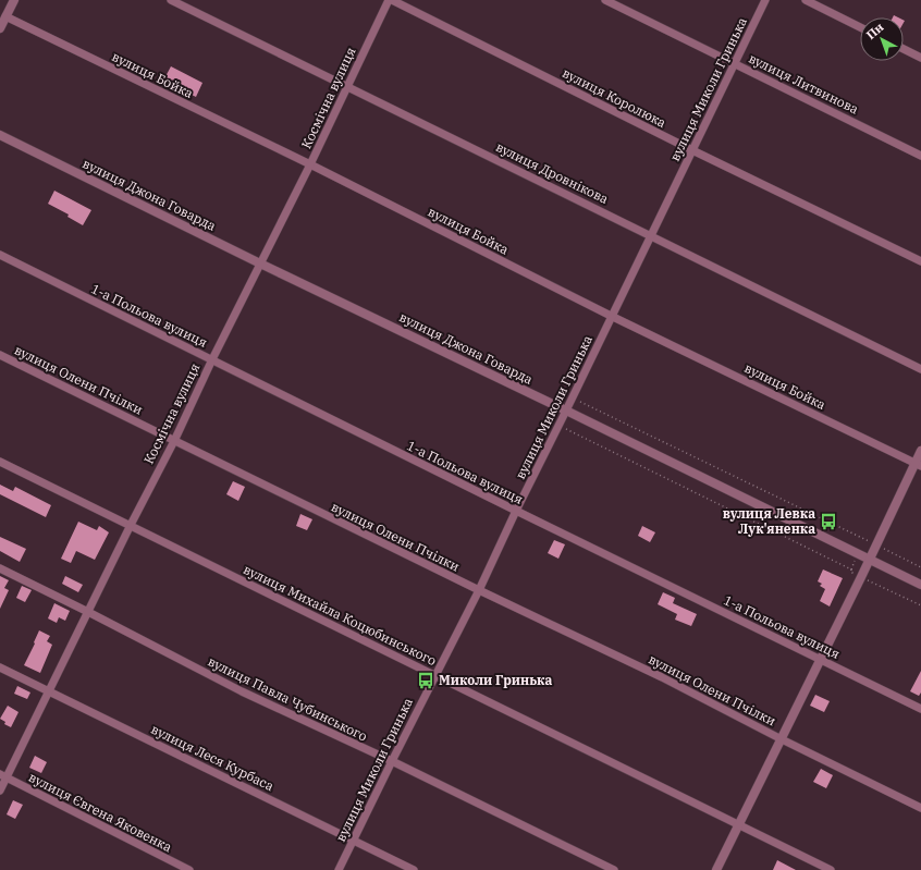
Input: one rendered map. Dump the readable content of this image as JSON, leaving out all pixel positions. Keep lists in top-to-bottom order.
{
  "streets": {
    "street": [
      "вулиця Бойка",
      "вулиця Литвинова",
      "вулиця Миколи Гринька",
      "Космічна вулиця",
      "вулиця Королюка",
      "вулиця Дровнікова",
      "вулиця Джона Говарда",
      "1-а Польова вулиця",
      "вулиця Олени Пчілки",
      "вулиця Михайла Коцюбинського",
      "вулиця Павла Чубинського",
      "вулиця Леся Курбаса",
      "вулиця Євгена Яковенка"
    ]
  },
  "crossings": [
    ["вулиця Бойка", "вулиця Миколи Гринька"],
    ["вулиця Бойка", "Космічна вулиця"],
    ["вулиця Литвинова", "вулиця Миколи Гринька"],
    ["вулиця Миколи Гринька", "вулиця Королюка"],
    ["вулиця Миколи Гринька", "вулиця Дровнікова"],
    ["вулиця Миколи Гринька", "вулиця Джона Говарда"],
    ["вулиця Миколи Гринька", "1-а Польова вулиця"],
    ["вулиця Миколи Гринька", "вулиця Олени Пчілки"],
    ["вулиця Миколи Гринька", "вулиця Михайла Коцюбинського"],
    ["вулиця Миколи Гринька", "вулиця Павла Чубинського"],
    ["вулиця Миколи Гринька", "вулиця Леся Курбаса"],
    ["Космічна вулиця", "вулиця Дровнікова"],
    ["Космічна вулиця", "вулиця Джона Говарда"],
    ["Космічна вулиця", "1-а Польова вулиця"],
    ["Космічна вулиця", "вулиця Олени Пчілки"],
    ["Космічна вулиця", "вулиця Михайла Коцюбинського"],
    ["Космічна вулиця", "вулиця Павла Чубинського"],
    ["Космічна вулиця", "вулиця Леся Курбаса"],
    ["Космічна вулиця", "вулиця Євгена Яковенка"]
  ],
  "places": {
    "bus stop": ["вулиця Левка Лук'яненка", "Миколи Гринька"]
  },
  "north": "top left"
}
